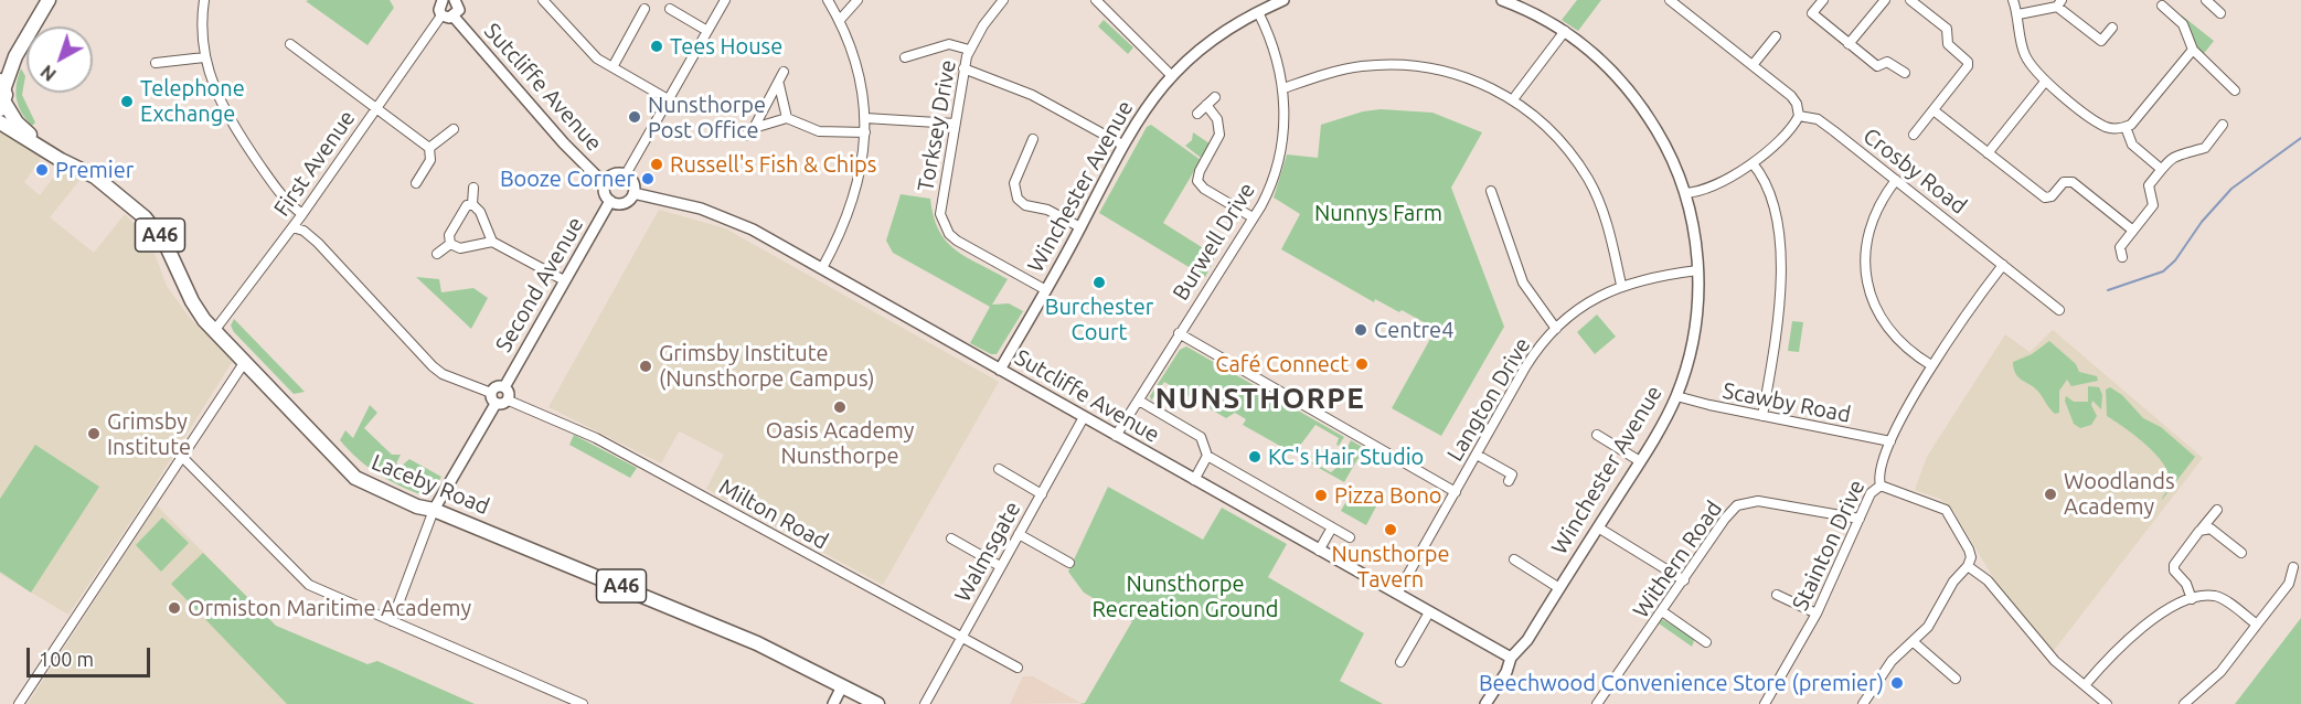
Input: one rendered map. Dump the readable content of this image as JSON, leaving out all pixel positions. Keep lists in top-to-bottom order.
{
  "streets": {
    "main road": ["A46", "Laceby Road"],
    "street": [
      "Sutcliffe Avenue",
      "Torksey Drive",
      "First Avenue",
      "Crosby Road",
      "Winchester Avenue",
      "Burwell Drive",
      "Second Avenue",
      "Langton Drive",
      "Scawby Road",
      "Milton Road",
      "Stainton Drive",
      "Walmsgate",
      "Withern Road"
    ]
  },
  "crossings": [
    ["Sutcliffe Avenue", "Winchester Avenue"],
    ["Sutcliffe Avenue", "Burwell Drive"],
    ["Sutcliffe Avenue", "Second Avenue"],
    ["Sutcliffe Avenue", "Langton Drive"],
    ["Sutcliffe Avenue", "Walmsgate"],
    ["Torksey Drive", "Winchester Avenue"],
    ["First Avenue", "Laceby Road"],
    ["Crosby Road", "Stainton Drive"],
    ["Winchester Avenue", "Burwell Drive"],
    ["Winchester Avenue", "Langton Drive"],
    ["Winchester Avenue", "Scawby Road"],
    ["A46", "Laceby Road"],
    ["Second Avenue", "Milton Road"],
    ["Scawby Road", "Stainton Drive"],
    ["Milton Road", "Walmsgate"],
    ["Stainton Drive", "Withern Road"]
  ],
  "districts": ["NUNSTHORPE"],
  "parks": ["Nunnys Farm", "Nunsthorpe Recreation Ground"],
  "places": [
    "Tees House",
    "Telephone Exchange",
    "Nunsthorpe Post Office",
    "Russell's Fish & Chips",
    "Premier",
    "Booze Corner",
    "Burchester Court",
    "Centre4",
    "Café Connect",
    "Grimsby Institute (Nunsthorpe Campus)",
    "Oasis Academy Nunsthorpe",
    "Grimsby Institute",
    "KC's Hair Studio",
    "Woodlands Academy",
    "Pizza Bono",
    "Nunsthorpe Tavern",
    "Ormiston Maritime Academy",
    "Beechwood Convenience Store (premier)"
  ],
  "scale_bar": "100 m",
  "north": "bottom left"
}
